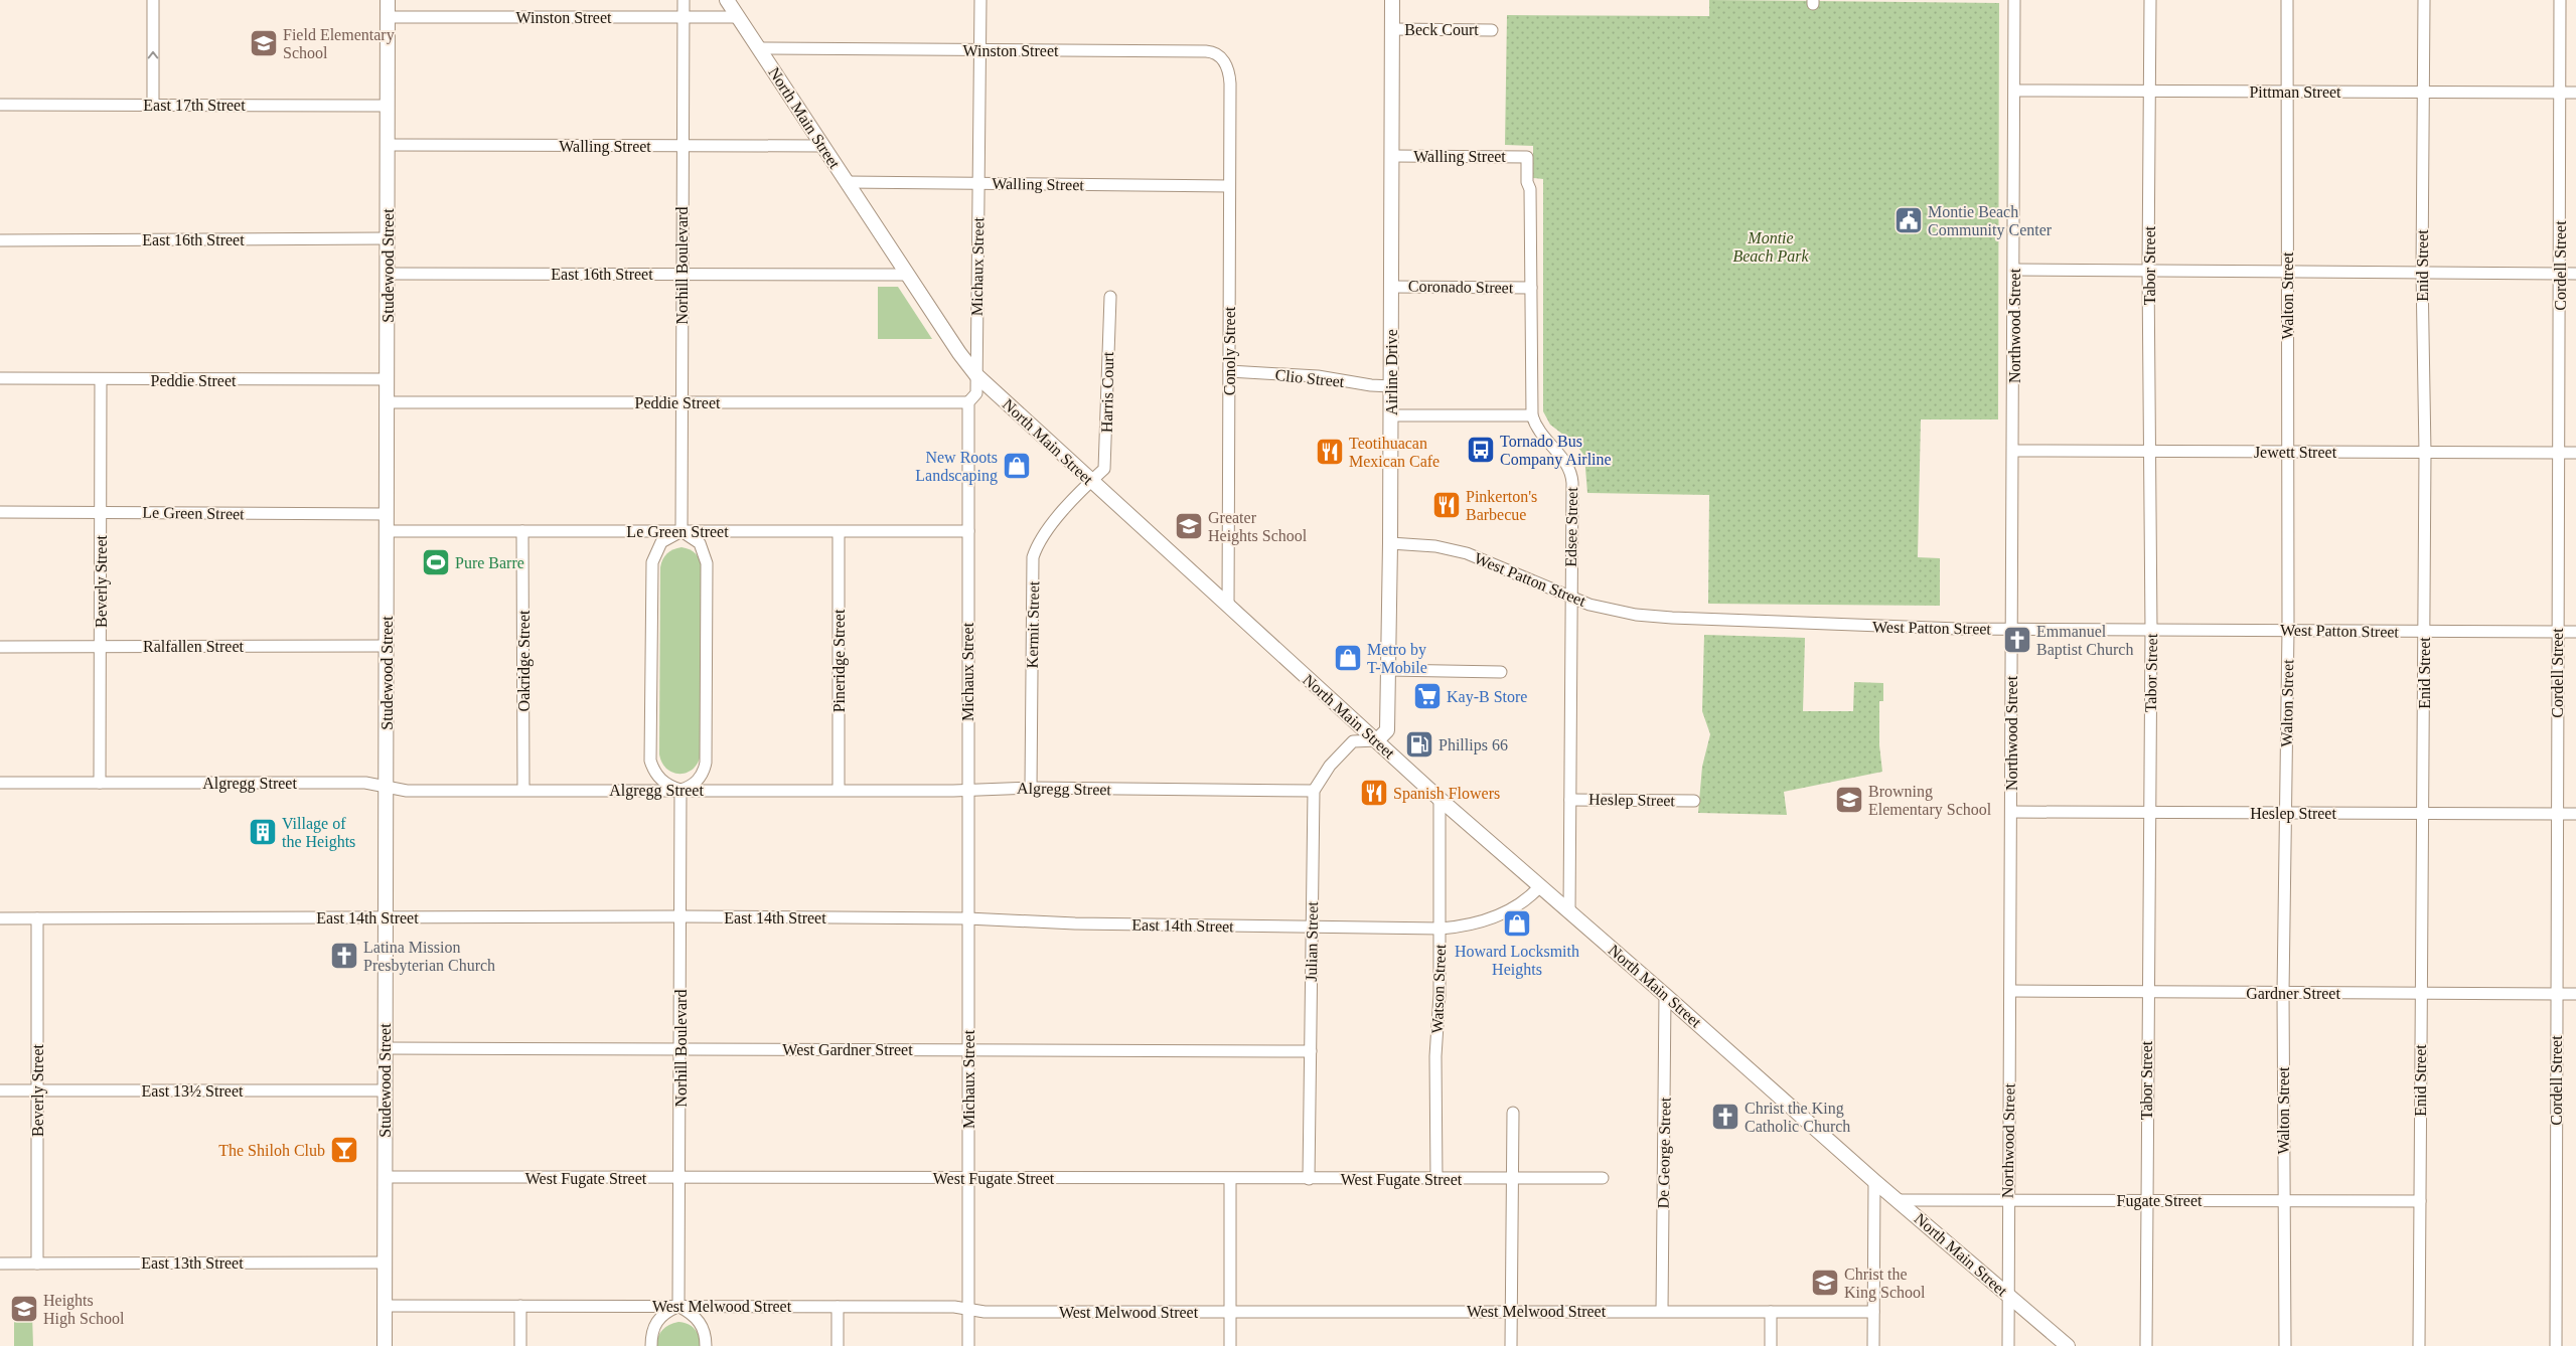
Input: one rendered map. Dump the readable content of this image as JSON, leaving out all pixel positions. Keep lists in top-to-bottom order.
{
  "streets": {
    "main road": ["North Main Street", "Studewood Street", "Airline Drive"],
    "street": [
      "Winston Street",
      "Beck Court",
      "Pittman Street",
      "East 17th Street",
      "Walling Street",
      "East 16th Street",
      "Norhill Boulevard",
      "Tabor Street",
      "Enid Street",
      "Cordell Street",
      "Michaux Street",
      "Coronado Street",
      "Walton Street",
      "Northwood Street",
      "Conoly Street",
      "Clio Street",
      "Peddie Street",
      "Harris Court",
      "Jewett Street",
      "Le Green Street",
      "Edsee Street",
      "West Patton Street",
      "Beverly Street",
      "Kermit Street",
      "Ralfallen Street",
      "Oakridge Street",
      "Pineridge Street",
      "Algregg Street",
      "Heslep Street",
      "East 14th Street",
      "Julian Street",
      "Watson Street",
      "Gardner Street",
      "West Gardner Street",
      "East 13½ Street",
      "De George Street",
      "West Fugate Street",
      "Fugate Street",
      "East 13th Street",
      "West Melwood Street"
    ]
  },
  "crossings": [
    ["Winston Street", "North Main Street"],
    ["Winston Street", "Studewood Street"],
    ["Winston Street", "Norhill Boulevard"],
    ["Winston Street", "Michaux Street"],
    ["Winston Street", "Conoly Street"],
    ["Beck Court", "Airline Drive"],
    ["Pittman Street", "Tabor Street"],
    ["Pittman Street", "Enid Street"],
    ["Pittman Street", "Cordell Street"],
    ["Pittman Street", "Walton Street"],
    ["Pittman Street", "Northwood Street"],
    ["East 17th Street", "Studewood Street"],
    ["North Main Street", "Walling Street"],
    ["North Main Street", "East 16th Street"],
    ["North Main Street", "Michaux Street"],
    ["North Main Street", "Northwood Street"],
    ["North Main Street", "Conoly Street"],
    ["North Main Street", "Airline Drive"],
    ["North Main Street", "Harris Court"],
    ["North Main Street", "Edsee Street"],
    ["North Main Street", "Kermit Street"],
    ["North Main Street", "East 14th Street"],
    ["North Main Street", "Watson Street"],
    ["North Main Street", "De George Street"],
    ["North Main Street", "Fugate Street"],
    ["Walling Street", "Studewood Street"],
    ["Walling Street", "Norhill Boulevard"],
    ["Walling Street", "Michaux Street"],
    ["Walling Street", "Conoly Street"],
    ["Walling Street", "Airline Drive"],
    ["Walling Street", "Edsee Street"],
    ["East 16th Street", "Studewood Street"],
    ["East 16th Street", "Norhill Boulevard"],
    ["Studewood Street", "Peddie Street"],
    ["Studewood Street", "Le Green Street"],
    ["Studewood Street", "Ralfallen Street"],
    ["Studewood Street", "Algregg Street"],
    ["Studewood Street", "East 14th Street"],
    ["Studewood Street", "West Gardner Street"],
    ["Studewood Street", "East 13½ Street"],
    ["Studewood Street", "West Fugate Street"],
    ["Studewood Street", "East 13th Street"],
    ["Studewood Street", "West Melwood Street"],
    ["Norhill Boulevard", "Peddie Street"],
    ["Norhill Boulevard", "Le Green Street"],
    ["Norhill Boulevard", "Algregg Street"],
    ["Norhill Boulevard", "East 14th Street"],
    ["Norhill Boulevard", "West Gardner Street"],
    ["Norhill Boulevard", "West Fugate Street"],
    ["Norhill Boulevard", "West Melwood Street"],
    ["Tabor Street", "Jewett Street"],
    ["Tabor Street", "West Patton Street"],
    ["Tabor Street", "Heslep Street"],
    ["Tabor Street", "Gardner Street"],
    ["Tabor Street", "Fugate Street"],
    ["Enid Street", "Jewett Street"],
    ["Enid Street", "West Patton Street"],
    ["Enid Street", "Heslep Street"],
    ["Enid Street", "Gardner Street"],
    ["Enid Street", "Fugate Street"],
    ["Cordell Street", "Jewett Street"],
    ["Cordell Street", "West Patton Street"],
    ["Cordell Street", "Heslep Street"],
    ["Cordell Street", "Gardner Street"],
    ["Michaux Street", "Peddie Street"],
    ["Michaux Street", "Le Green Street"],
    ["Michaux Street", "Algregg Street"],
    ["Michaux Street", "East 14th Street"],
    ["Michaux Street", "West Gardner Street"],
    ["Michaux Street", "West Fugate Street"],
    ["Michaux Street", "West Melwood Street"],
    ["Coronado Street", "Airline Drive"],
    ["Coronado Street", "Edsee Street"],
    ["Walton Street", "Jewett Street"],
    ["Walton Street", "West Patton Street"],
    ["Walton Street", "Heslep Street"],
    ["Walton Street", "Gardner Street"],
    ["Walton Street", "Fugate Street"],
    ["Northwood Street", "Jewett Street"],
    ["Northwood Street", "West Patton Street"],
    ["Northwood Street", "Heslep Street"],
    ["Northwood Street", "Gardner Street"],
    ["Northwood Street", "Fugate Street"],
    ["Conoly Street", "Clio Street"],
    ["Airline Drive", "Clio Street"],
    ["Airline Drive", "West Patton Street"],
    ["Peddie Street", "Beverly Street"],
    ["Harris Court", "Kermit Street"],
    ["Le Green Street", "Beverly Street"],
    ["Le Green Street", "Oakridge Street"],
    ["Le Green Street", "Pineridge Street"],
    ["Edsee Street", "West Patton Street"],
    ["Edsee Street", "Heslep Street"],
    ["Beverly Street", "Ralfallen Street"],
    ["Beverly Street", "Algregg Street"],
    ["Beverly Street", "East 14th Street"],
    ["Beverly Street", "East 13½ Street"],
    ["Beverly Street", "East 13th Street"],
    ["Kermit Street", "Algregg Street"],
    ["Oakridge Street", "Algregg Street"],
    ["Pineridge Street", "Algregg Street"],
    ["Algregg Street", "Julian Street"],
    ["East 14th Street", "Julian Street"],
    ["East 14th Street", "Watson Street"],
    ["Julian Street", "West Gardner Street"],
    ["Julian Street", "West Fugate Street"],
    ["Watson Street", "West Fugate Street"],
    ["De George Street", "West Melwood Street"]
  ],
  "parks": ["Montie Beach Park"],
  "places": {
    "school or university": [
      "Field Elementary School",
      "Greater Heights School",
      "Browning Elementary School",
      "Christ the King School",
      "Heights High School"
    ],
    "public building": ["Montie Beach Community Center"],
    "bus stop": ["Tornado Bus Company Airline"],
    "restaurant": ["Teotihuacan Mexican Cafe", "Pinkerton's Barbecue", "Spanish Flowers"],
    "shop": ["New Roots Landscaping", "Metro by T-Mobile", "Howard Locksmith Heights"],
    "sports": ["Pure Barre"],
    "church": ["Emmanuel Baptist Church", "Latina Mission Presbyterian Church", "Christ the King Catholic Church"],
    "supermarket": ["Kay-B Store"],
    "fuel station": ["Phillips 66"],
    "building": ["Village of the Heights"],
    "bar": ["The Shiloh Club"]
  }
}
